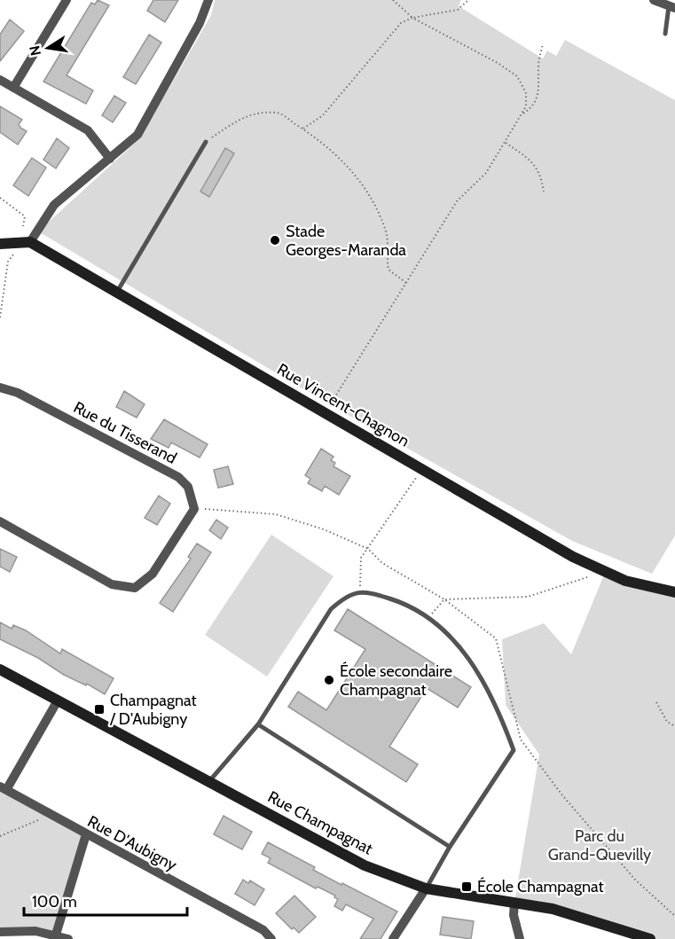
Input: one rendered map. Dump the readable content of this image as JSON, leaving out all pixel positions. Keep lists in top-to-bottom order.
{
  "streets": {
    "street": [
      "Rue Vincent-Chagnon",
      "Rue du Tisserand",
      "Rue Champagnat",
      "Rue D'Aubigny"
    ]
  },
  "crossings": [
    ["Rue Champagnat", "Rue D'Aubigny"]
  ],
  "parks": ["Parc du Grand-Quevilly"],
  "places": {
    "other": ["Stade Georges-Maranda", "École secondaire Champagnat"],
    "transit": ["Champagnat / D'Aubigny", "École Champagnat"]
  },
  "scale_bar": "100 m",
  "north": "left"
}
